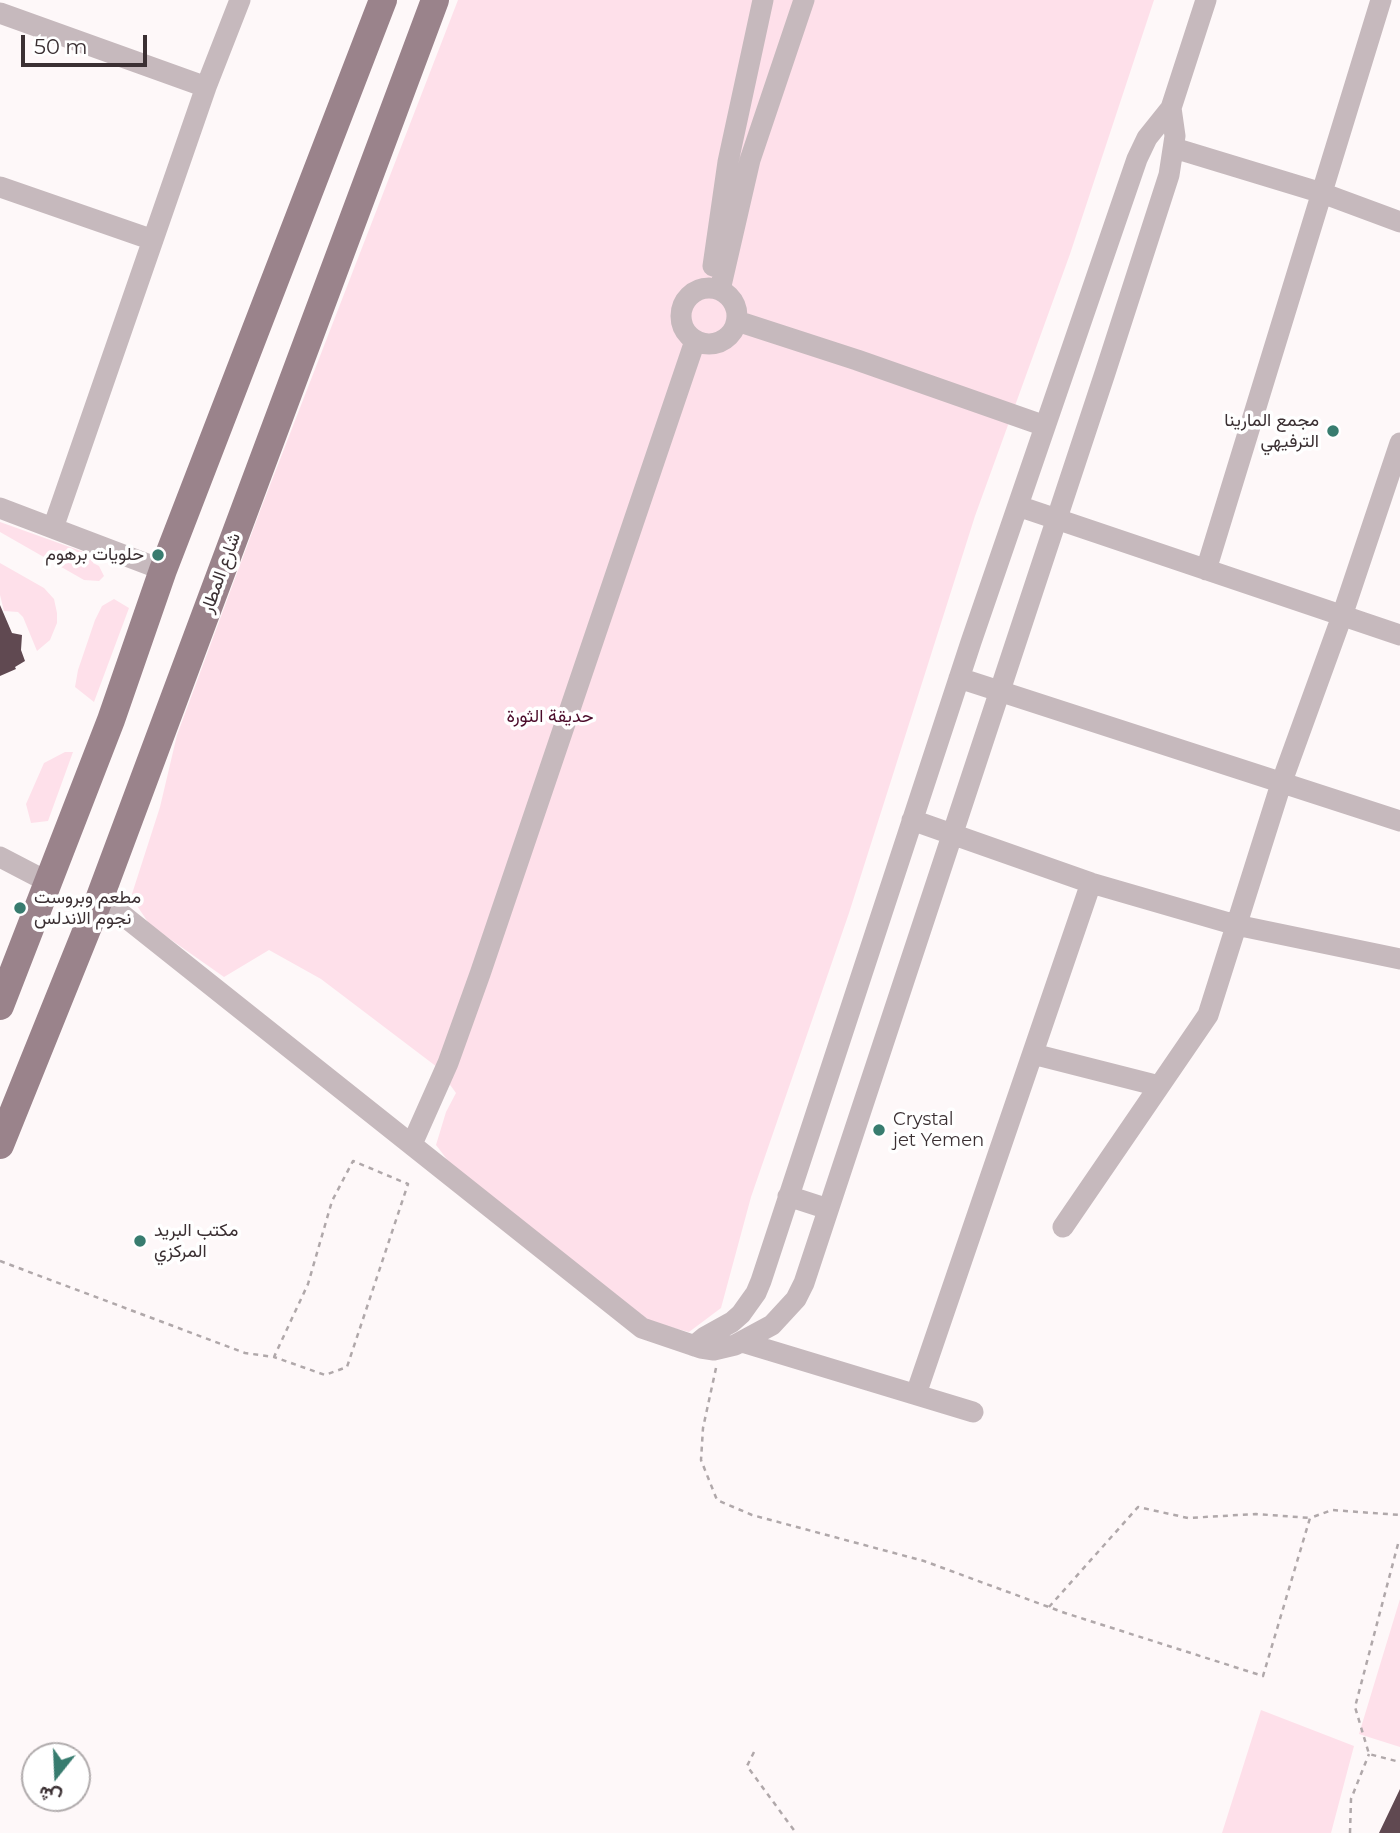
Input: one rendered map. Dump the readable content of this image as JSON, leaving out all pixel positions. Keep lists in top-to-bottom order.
{
  "streets": {
    "main road": ["شارع المطار"]
  },
  "parks": ["حديقة الثورة"],
  "places": [
    "مجمع المارينا الترفيهي",
    "حلويات برهوم",
    "مطعم وبروست نجوم الاندلس",
    "Crystal jet Yemen",
    "مكتب البريد المركزي"
  ],
  "scale_bar": "50 m",
  "north": "bottom"
}
